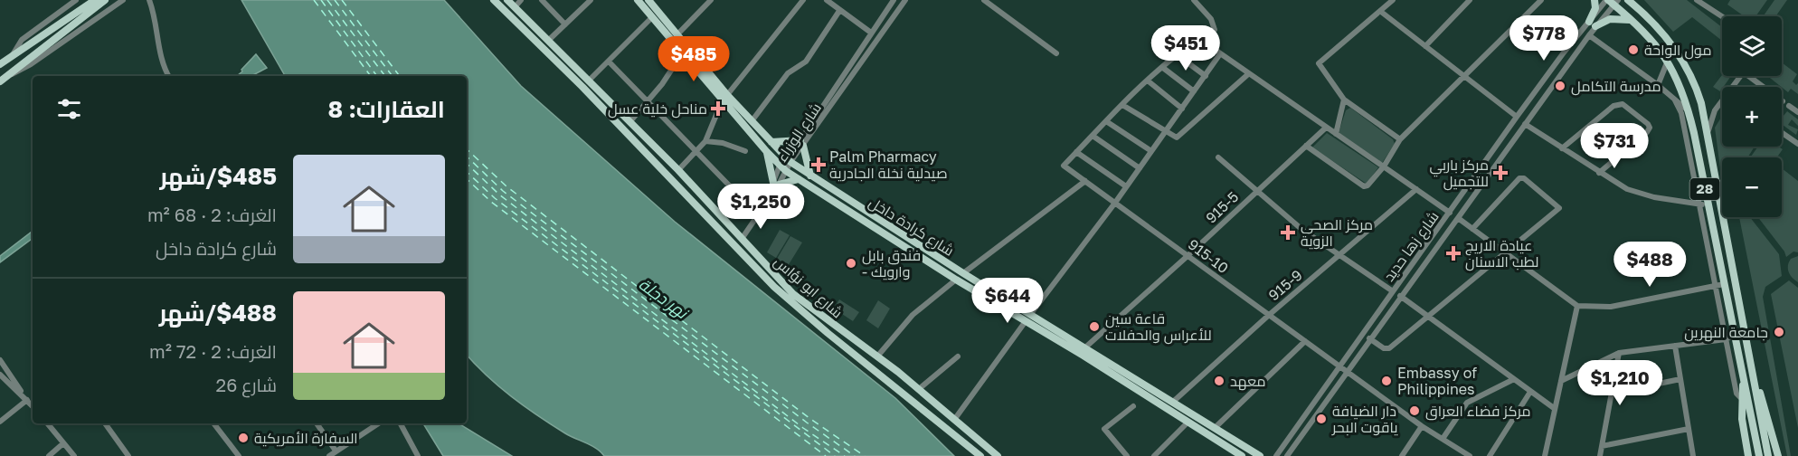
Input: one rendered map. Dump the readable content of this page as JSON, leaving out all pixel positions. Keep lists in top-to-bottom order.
{
  "streets": {
    "main road": ["28", "شارع كرادة داخل", "شارع ابو نؤاس"],
    "street": [
      "شارع الوزراء",
      "915-5",
      "شارع زها حديد",
      "915-10",
      "915-9"
    ]
  },
  "crossings": [
    ["شارع الوزراء", "شارع كرادة داخل"],
    ["شارع الوزراء", "شارع ابو نؤاس"],
    ["28", "شارع زها حديد"],
    ["915-5", "شارع كرادة داخل"],
    ["915-5", "915-10"],
    ["شارع كرادة داخل", "915-9"],
    ["شارع زها حديد", "915-10"],
    ["915-10", "915-9"]
  ],
  "water": ["نهر دجلة"],
  "places": {
    "other": [
      "مول الواحة",
      "مدرسة التكامل",
      "فندق بابل - وارويك",
      "قاعة سين للأعراس والحفلات",
      "جامعة النهرين",
      "معهد",
      "Embassy of Philippines",
      "مركز فضاء العراق",
      "دار الضيافة ياقوت البحر",
      "السفارة الأمريكية"
    ],
    "health": [
      "مناحل خلية عسل",
      "Palm Pharmacy صيدلية نخلة الجادرية",
      "مركز باربي للتجميل",
      "مركز الصحي الزوية",
      "عيادة الاريج لطب الاسنان"
    ]
  },
  "page": {
    "price": [
      "$778",
      "$451",
      "$485",
      "$731",
      "$1,250",
      "$488",
      "$644",
      "$1,210"
    ],
    "map_buttons": ["+", "−"],
    "heading": "العقارات: 8",
    "list": [
      {
        "name": "$485/شهر",
        "note": "الغرف: 2 · 68 m² · شارع كرادة داخل"
      },
      {
        "name": "$488/شهر",
        "note": "الغرف: 2 · 72 m² · شارع 26"
      }
    ]
  }
}
